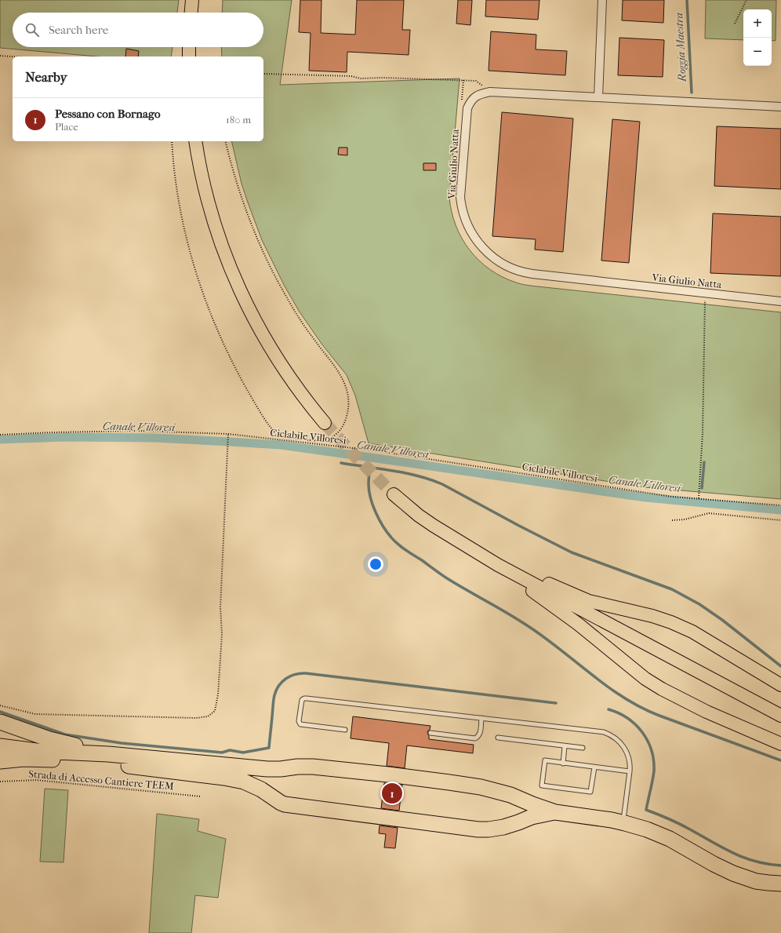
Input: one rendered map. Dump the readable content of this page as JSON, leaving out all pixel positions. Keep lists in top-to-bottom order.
{
  "streets": {
    "street": ["Via Giulio Natta"],
    "path": ["Ciclabile Villoresi", "Strada di Accesso Cantiere TEEM"]
  },
  "water": ["Roggia Maestra", "Canale Villoresi"],
  "page": {
    "map_buttons": ["+", "−"],
    "search": "Search here",
    "heading": "Nearby",
    "list": [
      {
        "mark": "1",
        "name": "Pessano con Bornago",
        "note": "Place",
        "value": "180 m"
      }
    ],
    "pins": "1"
  }
}
